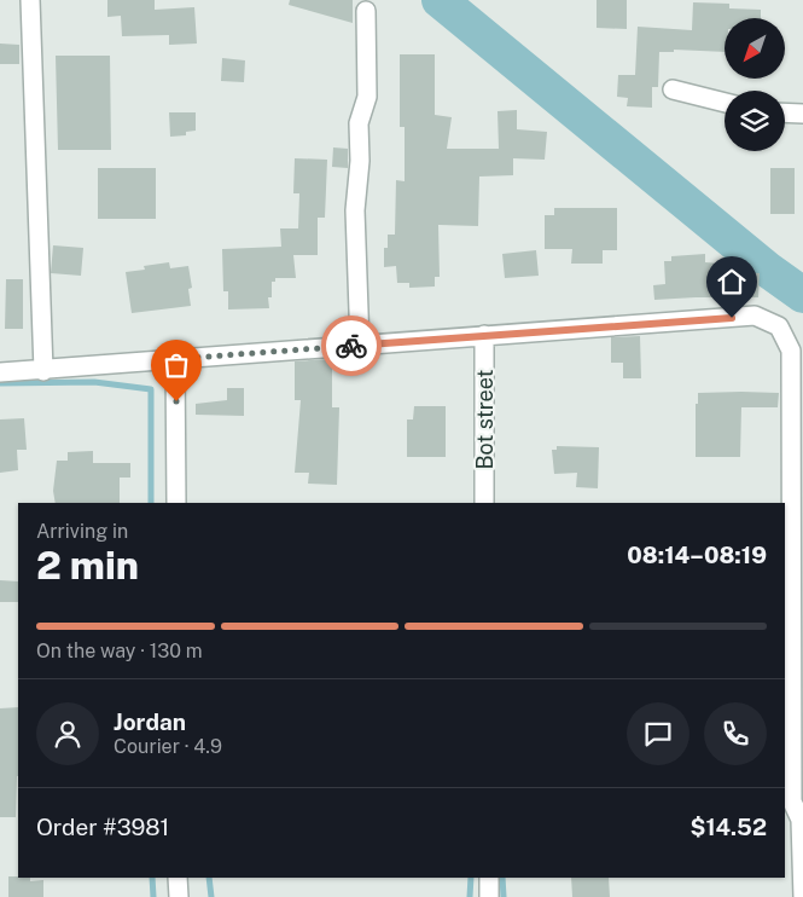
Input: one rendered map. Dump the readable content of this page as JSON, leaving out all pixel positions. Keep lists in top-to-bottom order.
{
  "streets": {
    "street": ["Bot street"]
  },
  "north": "bottom left",
  "page": {
    "heading": ["2 min", "Arriving in", "08:14–08:19"],
    "panel": [
      "Jordan",
      "Courier · 4.9",
      "Order #3981",
      "$14.52"
    ],
    "bar": "On the way · 130 m"
  }
}
